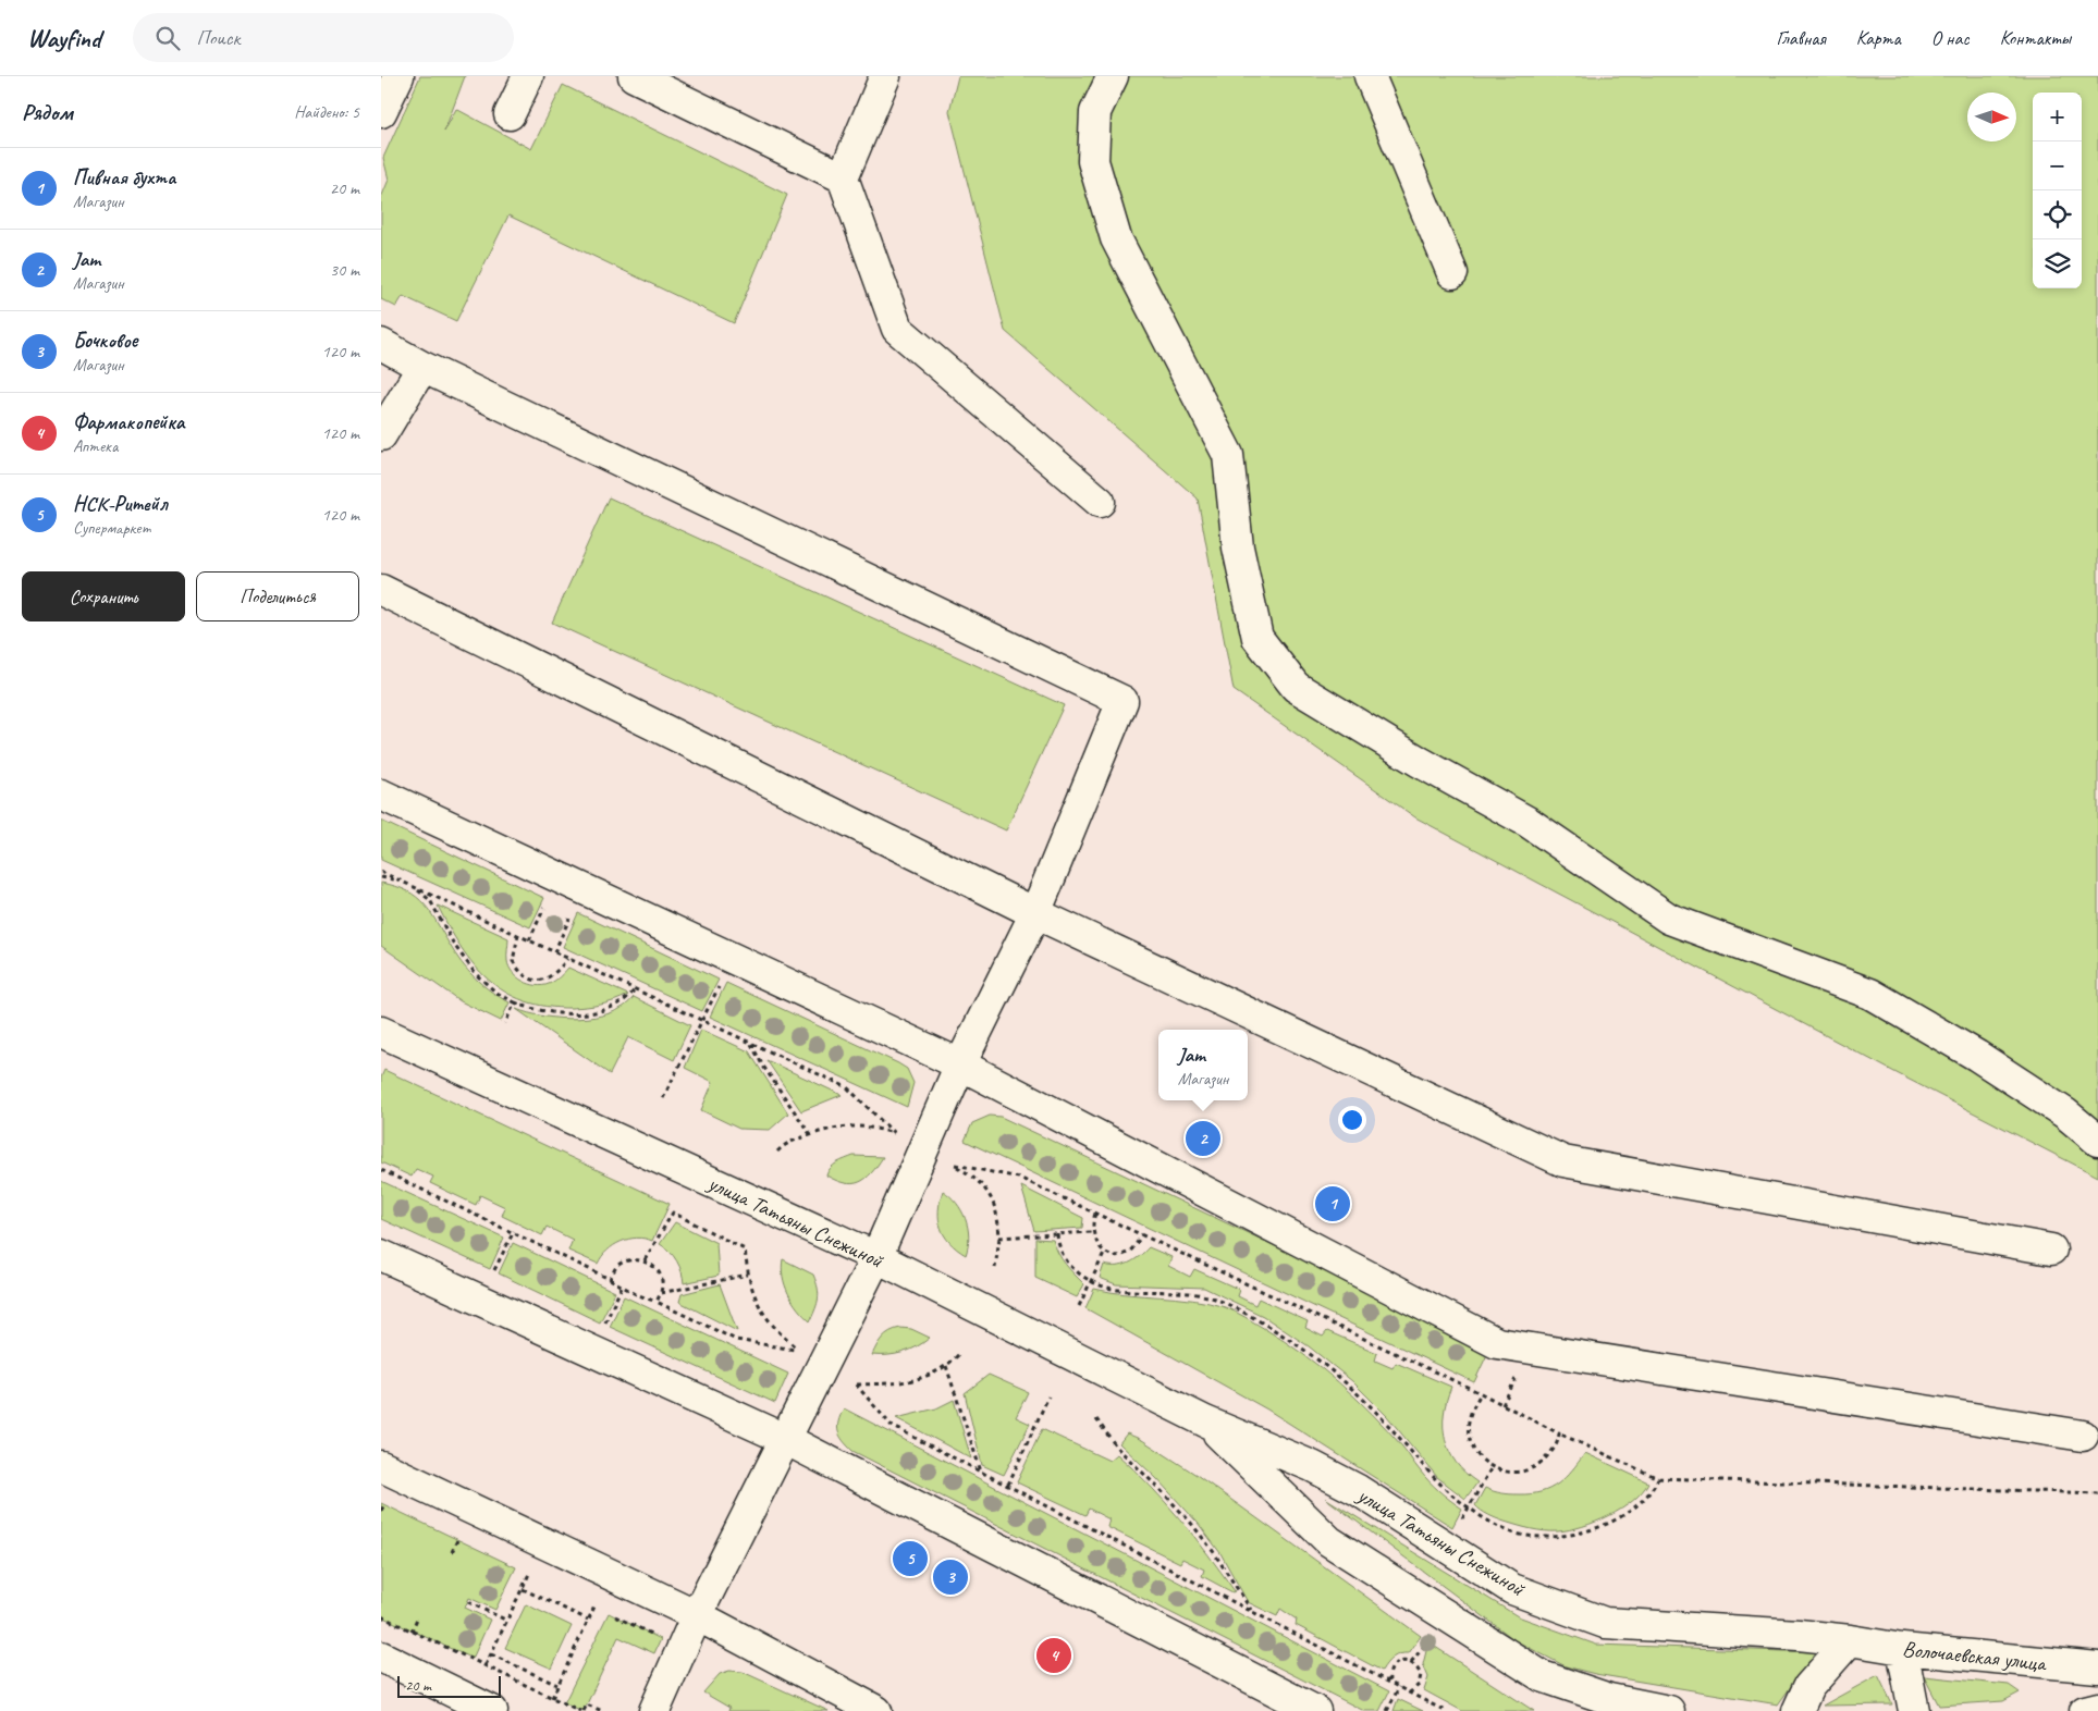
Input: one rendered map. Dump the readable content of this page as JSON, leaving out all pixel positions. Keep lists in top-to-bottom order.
{
  "streets": {
    "street": ["улица Татьяны Снежиной", "Волочаевская улица"]
  },
  "crossings": [
    ["улица Татьяны Снежиной", "Волочаевская улица"]
  ],
  "scale_bar": "20 m",
  "north": "right",
  "page": {
    "header": "Wayfind",
    "search": "Поиск",
    "nav": [
      "Главная",
      "Карта",
      "О нас",
      "Контакты"
    ],
    "heading": ["Рядом", "Найдено: 5"],
    "map_buttons": ["+", "−"],
    "list": [
      {
        "mark": "1",
        "name": "Пивная бухта",
        "note": "Магазин",
        "value": "20 m"
      },
      {
        "mark": "2",
        "name": "Jam",
        "note": "Магазин",
        "value": "30 m"
      },
      {
        "mark": "3",
        "name": "Бочковое",
        "note": "Магазин",
        "value": "120 m"
      },
      {
        "mark": "4",
        "name": "Фармакопейка",
        "note": "Аптека",
        "value": "120 m"
      },
      {
        "mark": "5",
        "name": "НСК-Ритейл",
        "note": "Супермаркет",
        "value": "120 m"
      }
    ],
    "buttons": ["Сохранить", "Поделиться"],
    "popup": ["Jam", "Магазин"],
    "pins": [
      "2",
      "1",
      "5",
      "3",
      "4"
    ],
    "scale": "20 m"
  }
}
